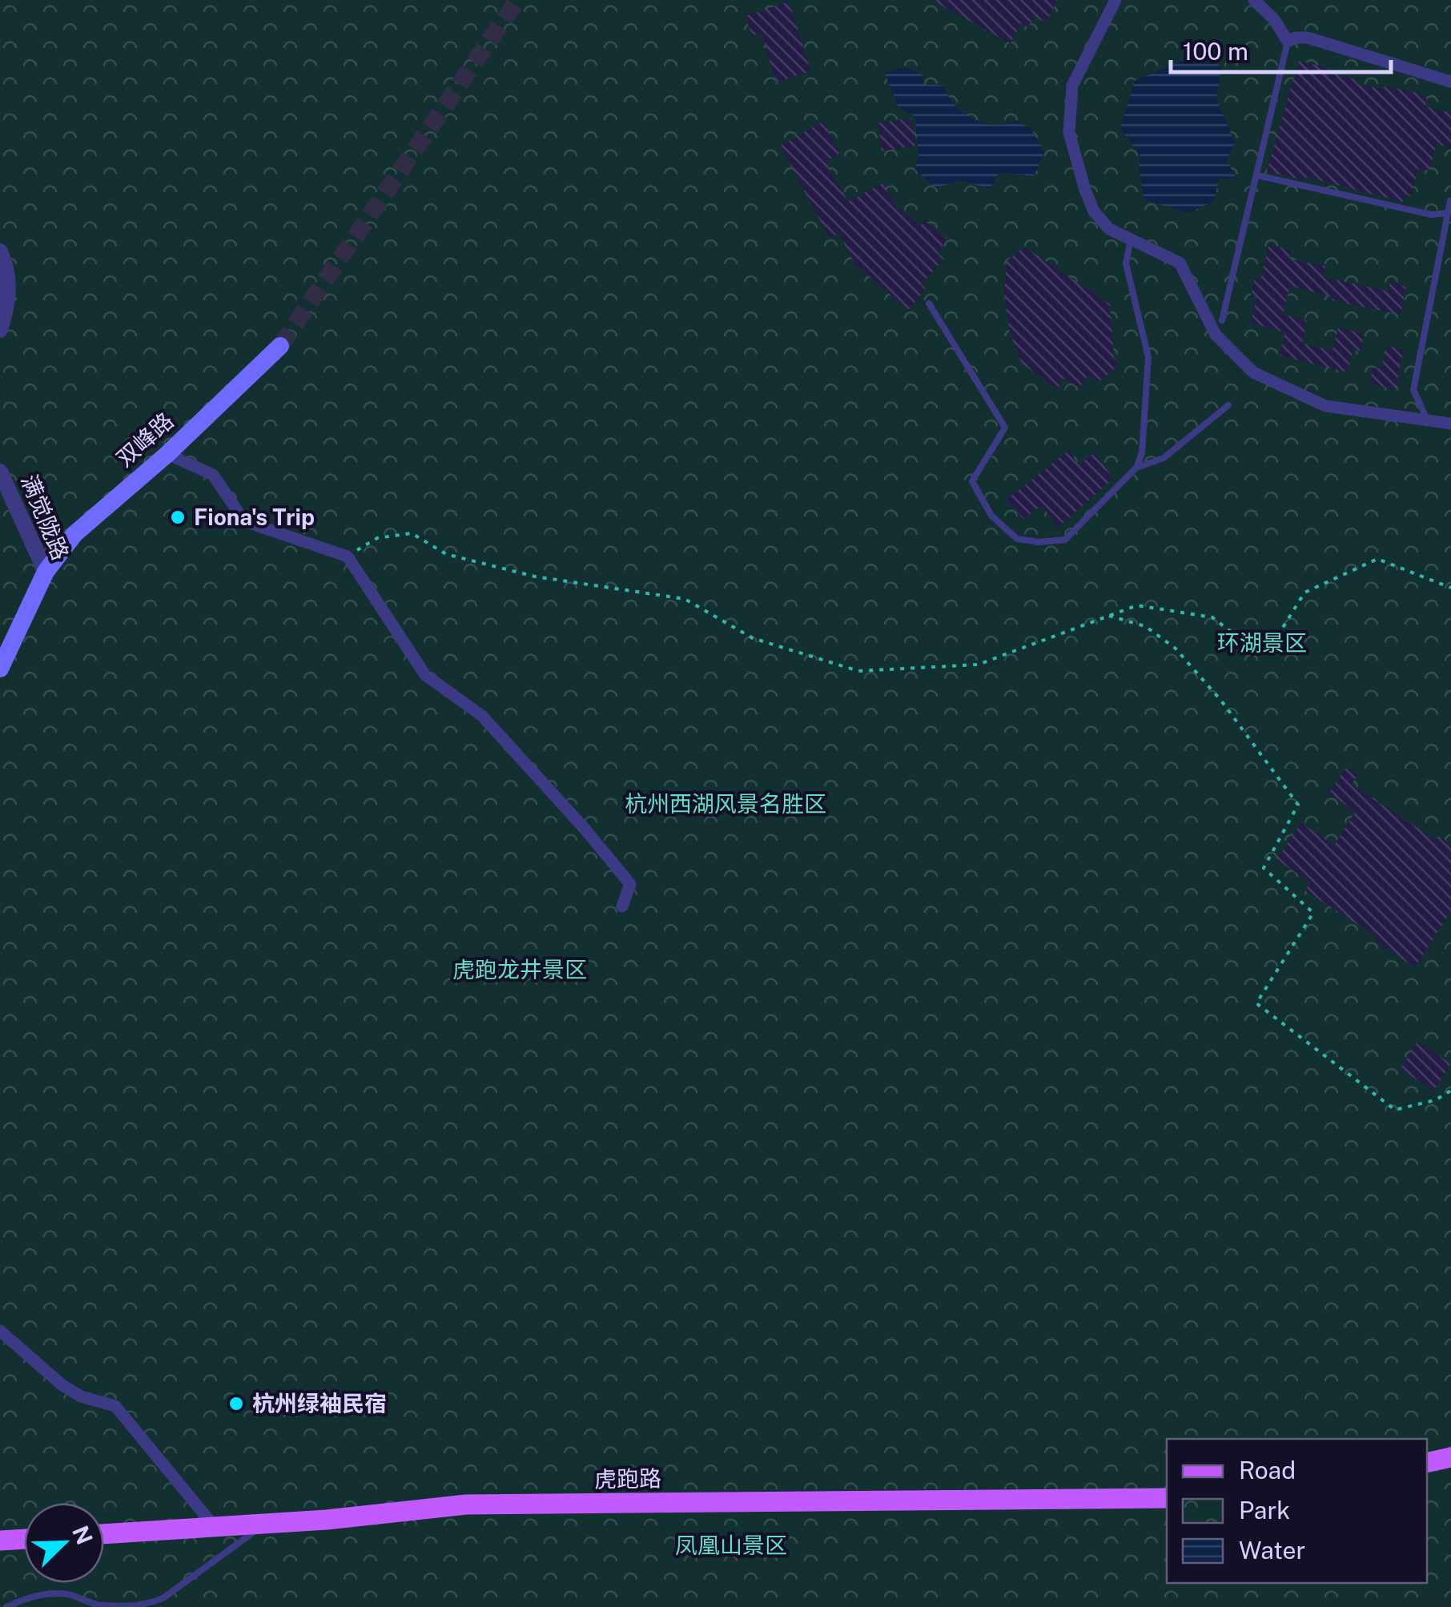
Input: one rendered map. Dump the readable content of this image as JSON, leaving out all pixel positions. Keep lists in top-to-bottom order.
{
  "streets": {
    "main road": ["双峰路", "满觉陇路", "虎跑路"]
  },
  "crossings": [
    ["双峰路", "满觉陇路"]
  ],
  "parks": [
    "环湖景区",
    "杭州西湖风景名胜区",
    "虎跑龙井景区",
    "凤凰山景区"
  ],
  "places": ["Fiona's Trip", "杭州绿袖民宿"],
  "legend": ["Road", "Park", "Water"],
  "scale_bar": "100 m",
  "north": "top right"
}
